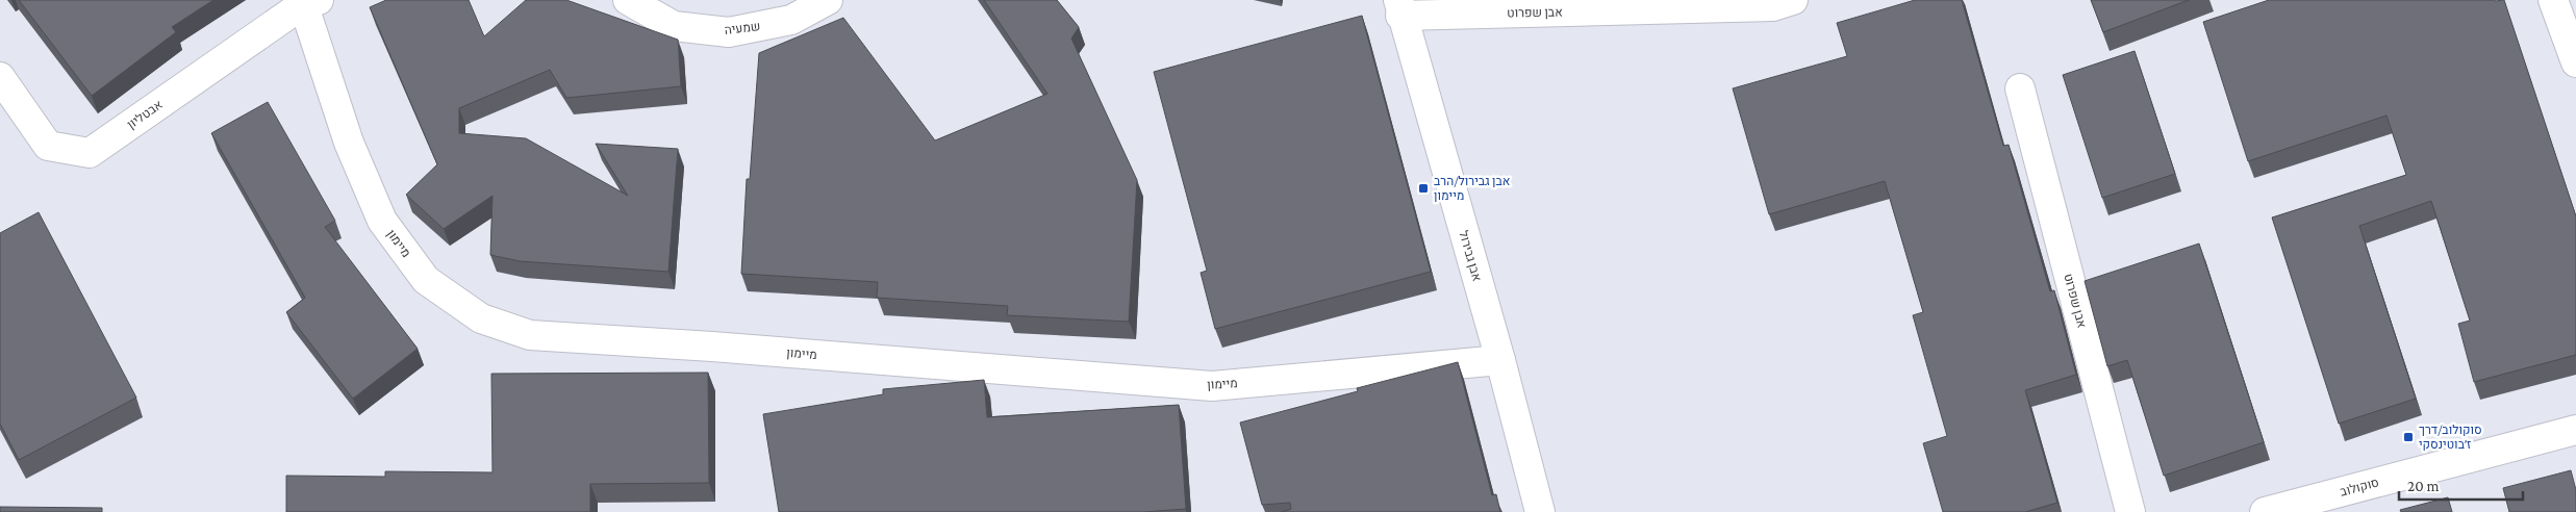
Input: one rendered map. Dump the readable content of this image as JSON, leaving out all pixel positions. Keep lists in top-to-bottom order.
{
  "streets": {
    "street": [
      "אבן שפרוט",
      "שמעיה",
      "אבטליון",
      "מיימון",
      "אבן גבירול",
      "סוקולוב"
    ]
  },
  "crossings": [
    ["אבן שפרוט", "אבן גבירול"],
    ["אבטליון", "מיימון"],
    ["מיימון", "אבן גבירול"]
  ],
  "places": {
    "transit": ["אבן גבירול/הרב מיימון", "סוקולוב/דרך ז׳בוטינסקי"]
  },
  "scale_bar": "20 m"
}
